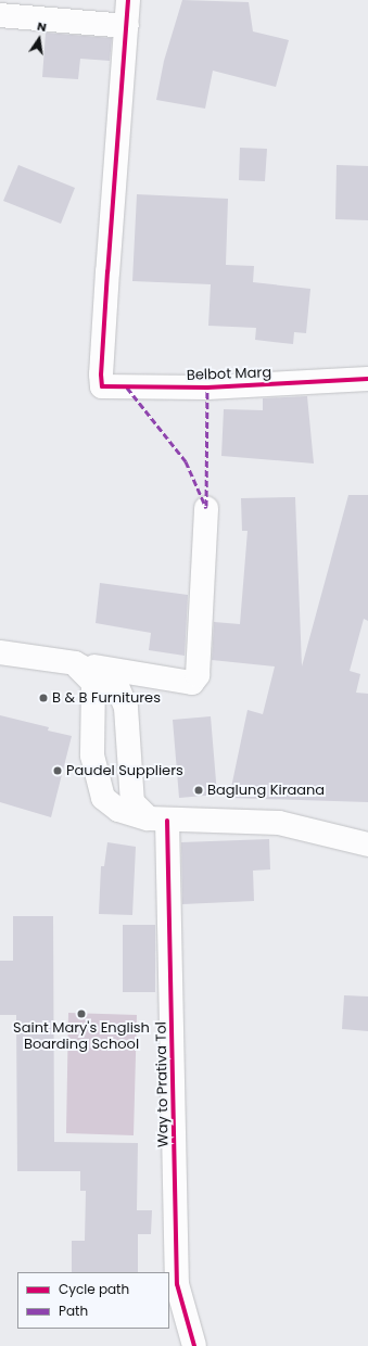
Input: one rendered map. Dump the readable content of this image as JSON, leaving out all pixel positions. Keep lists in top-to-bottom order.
{
  "streets": {
    "street": ["Belbot Marg", "Way to Prativa Tol"]
  },
  "places": [
    "B & B Furnitures",
    "Paudel Suppliers",
    "Baglung Kiraana",
    "Saint Mary's English Boarding School"
  ],
  "legend": ["Cycle path", "Path"],
  "north": "top"
}
